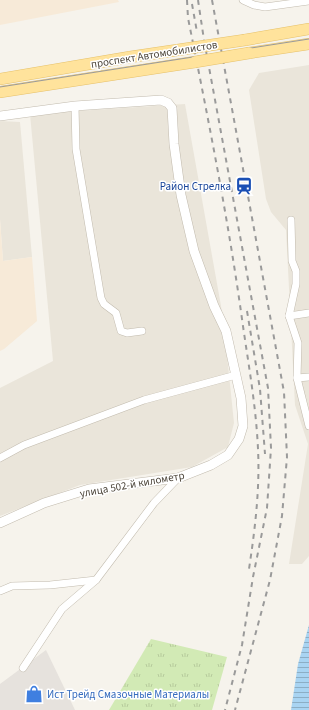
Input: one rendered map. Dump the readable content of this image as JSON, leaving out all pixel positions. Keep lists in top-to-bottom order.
{
  "streets": {
    "main road": ["проспект Автомобилистов"],
    "street": ["улица 502-й километр"]
  },
  "places": {
    "station": ["Район Стрелка"],
    "shop": ["Ист Трейд Смазочные Материалы"]
  }
}
